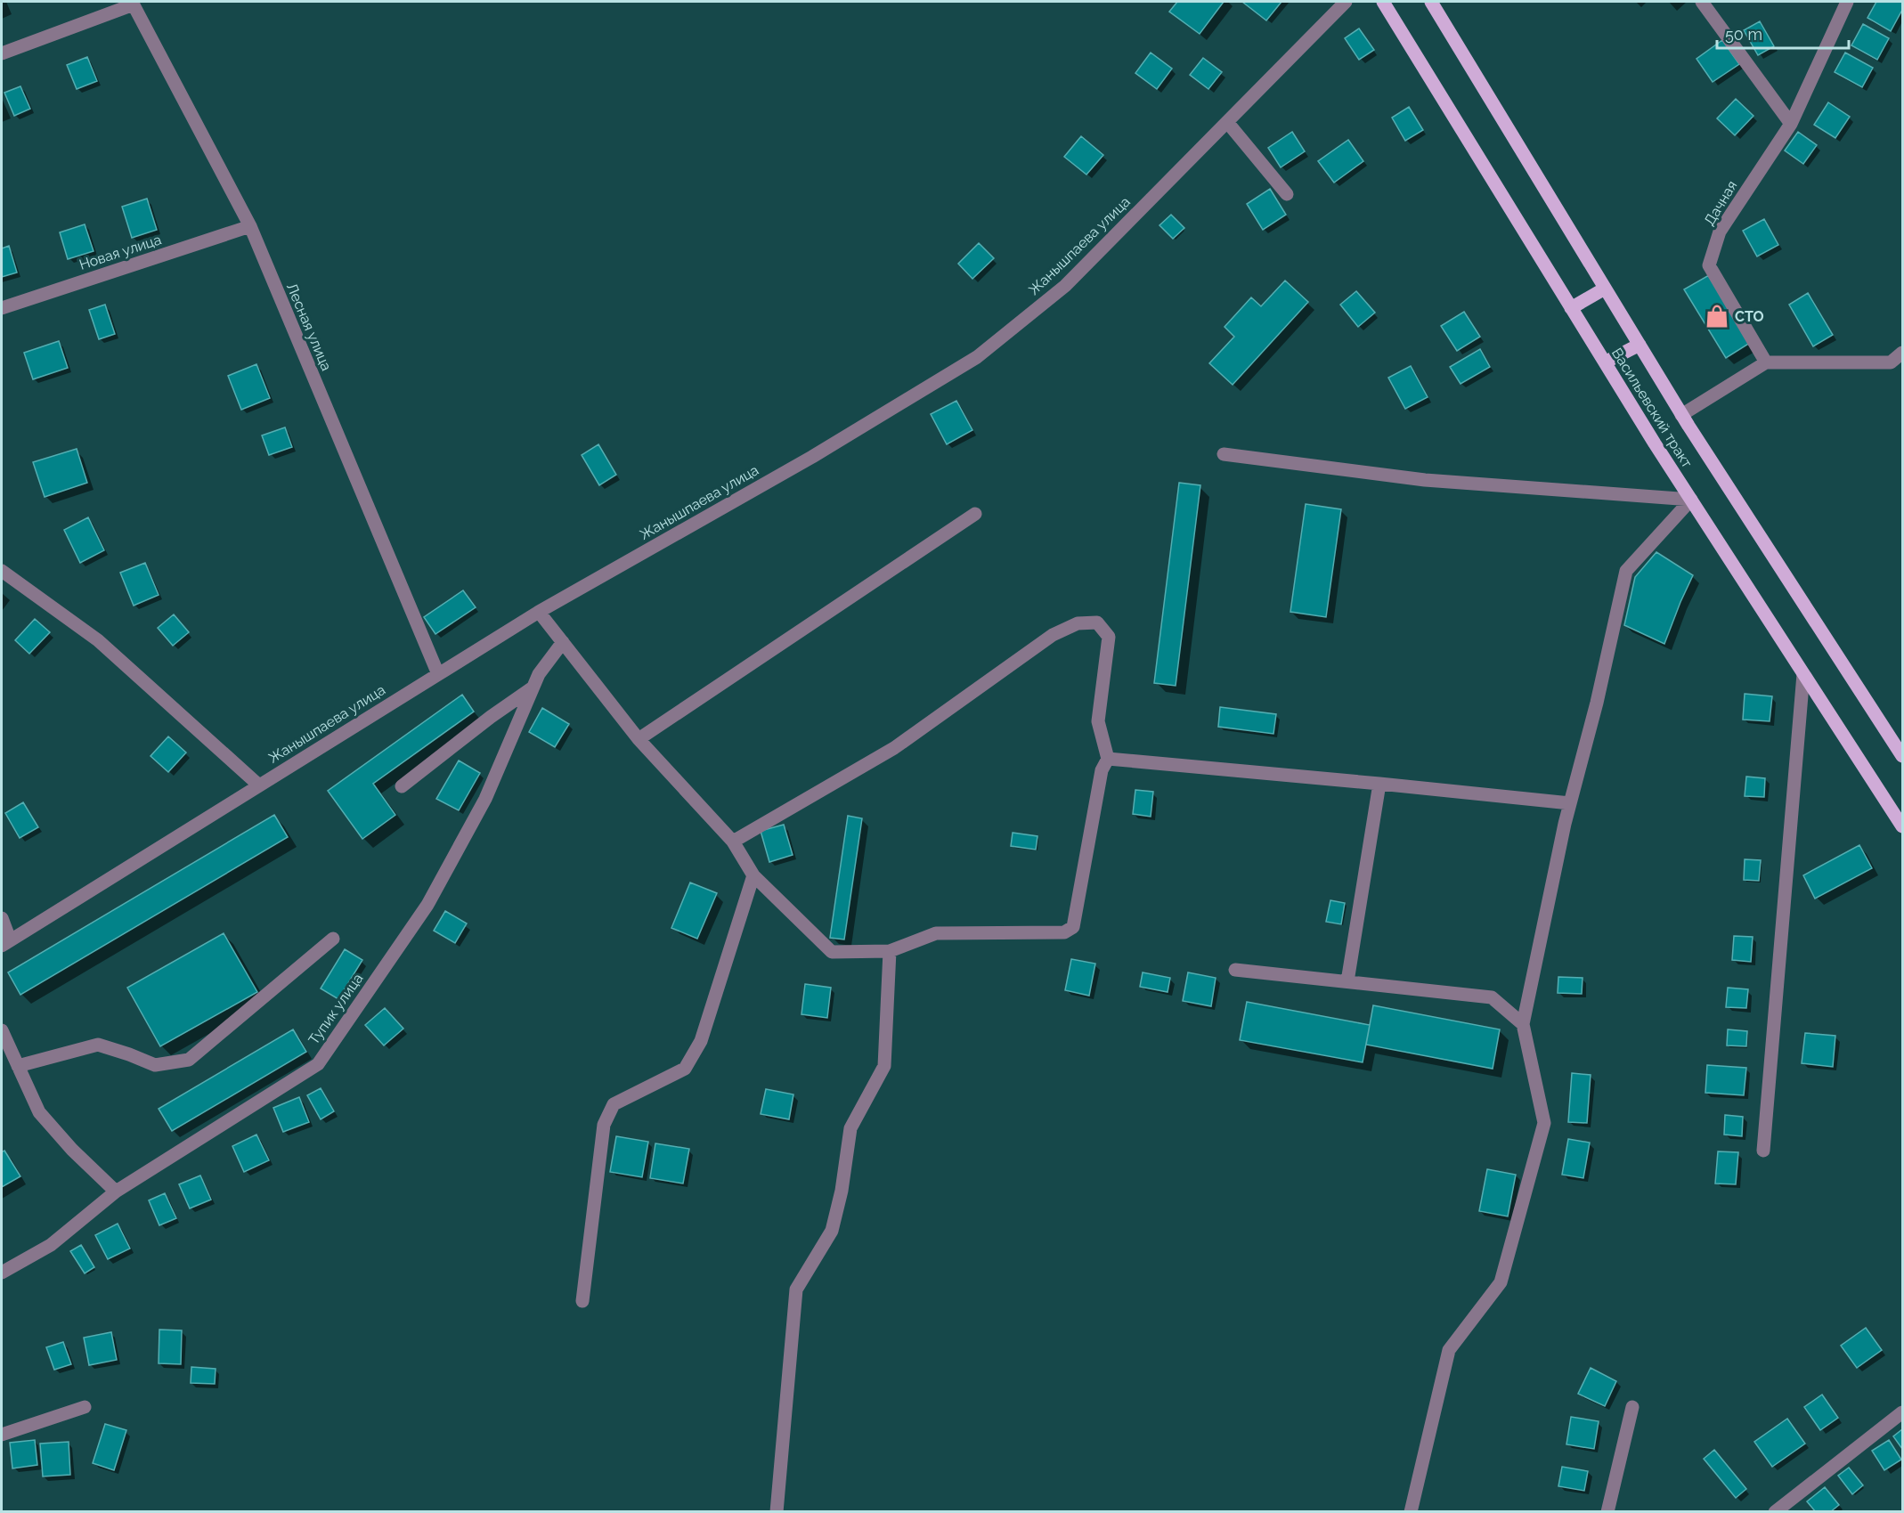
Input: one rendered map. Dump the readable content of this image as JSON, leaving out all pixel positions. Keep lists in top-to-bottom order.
{
  "streets": {
    "main road": ["Васильевский тракт"],
    "street": [
      "Дачная",
      "Жанышпаева улица",
      "Новая улица",
      "Лесная улица",
      "Тупик улица"
    ]
  },
  "crossings": [
    ["Жанышпаева улица", "Лесная улица"],
    ["Новая улица", "Лесная улица"]
  ],
  "places": {
    "shop": ["СТО"]
  },
  "scale_bar": "50 m"
}
